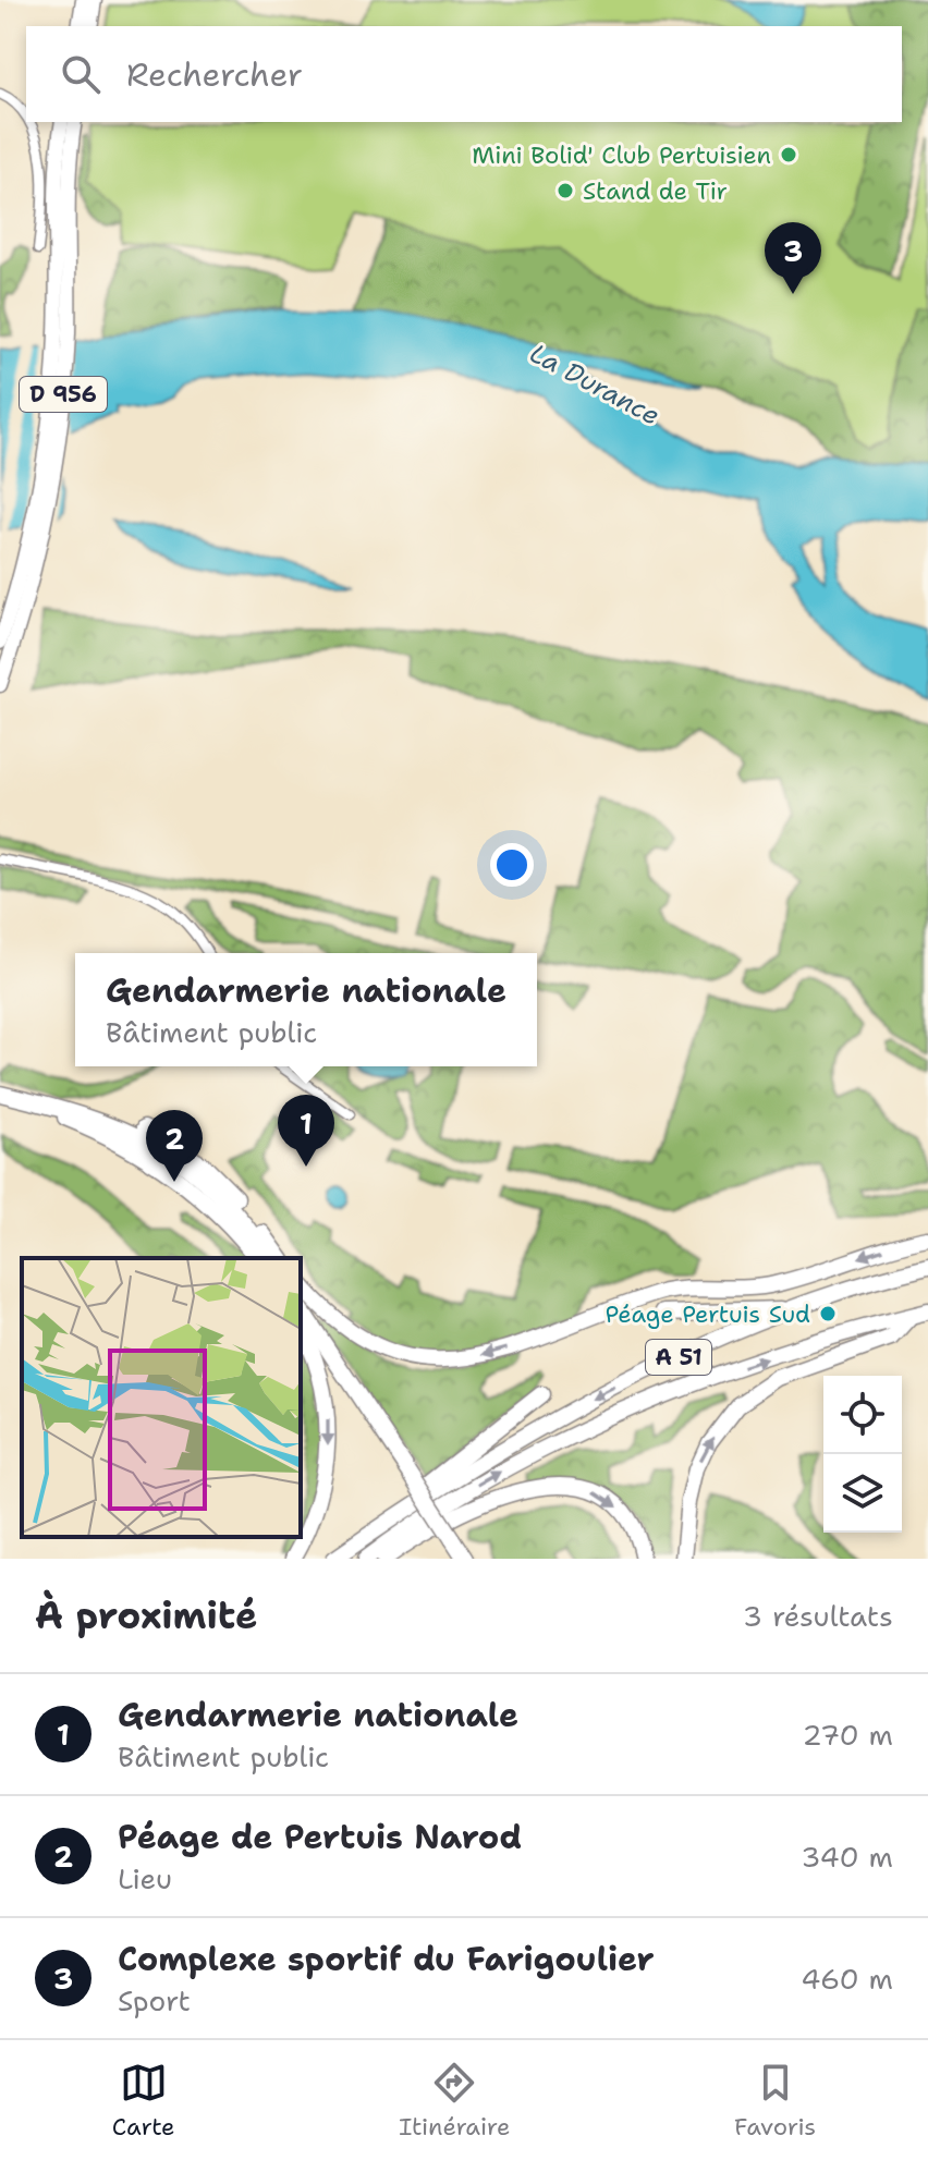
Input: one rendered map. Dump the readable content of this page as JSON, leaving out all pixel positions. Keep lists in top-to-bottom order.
{
  "streets": {
    "highway": ["A 51"],
    "main road": ["D 956"]
  },
  "water": ["La Durance"],
  "places": ["Mini Bolid' Club Pertuisien", "Stand de Tir", "Péage Pertuis Sud"],
  "page": {
    "search": "Rechercher",
    "pins": ["3", "1", "2"],
    "popup": ["Gendarmerie nationale", "Bâtiment public"],
    "heading": ["À proximité", "3 résultats"],
    "list": [
      {
        "mark": "1",
        "name": "Gendarmerie nationale",
        "note": "Bâtiment public",
        "value": "270 m"
      },
      {
        "mark": "2",
        "name": "Péage de Pertuis Narod",
        "note": "Lieu",
        "value": "340 m"
      },
      {
        "mark": "3",
        "name": "Complexe sportif du Farigoulier",
        "note": "Sport",
        "value": "460 m"
      }
    ],
    "nav": ["Carte", "Itinéraire", "Favoris"]
  }
}
